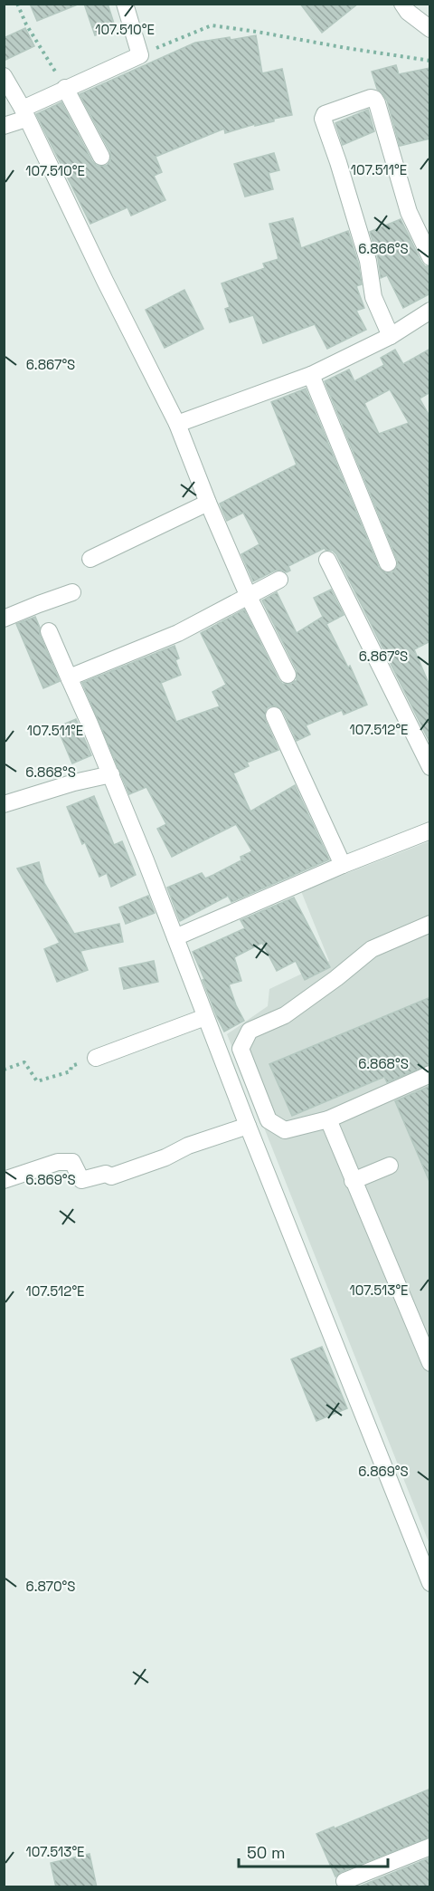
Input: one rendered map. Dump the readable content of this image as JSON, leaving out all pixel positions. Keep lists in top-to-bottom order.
{
  "scale_bar": "50 m",
  "coordinates": [
    "107.510°E",
    "107.511°E",
    "6.866°S",
    "6.867°S",
    "107.512°E",
    "6.868°S",
    "6.869°S",
    "107.513°E",
    "6.870°S"
  ]
}
